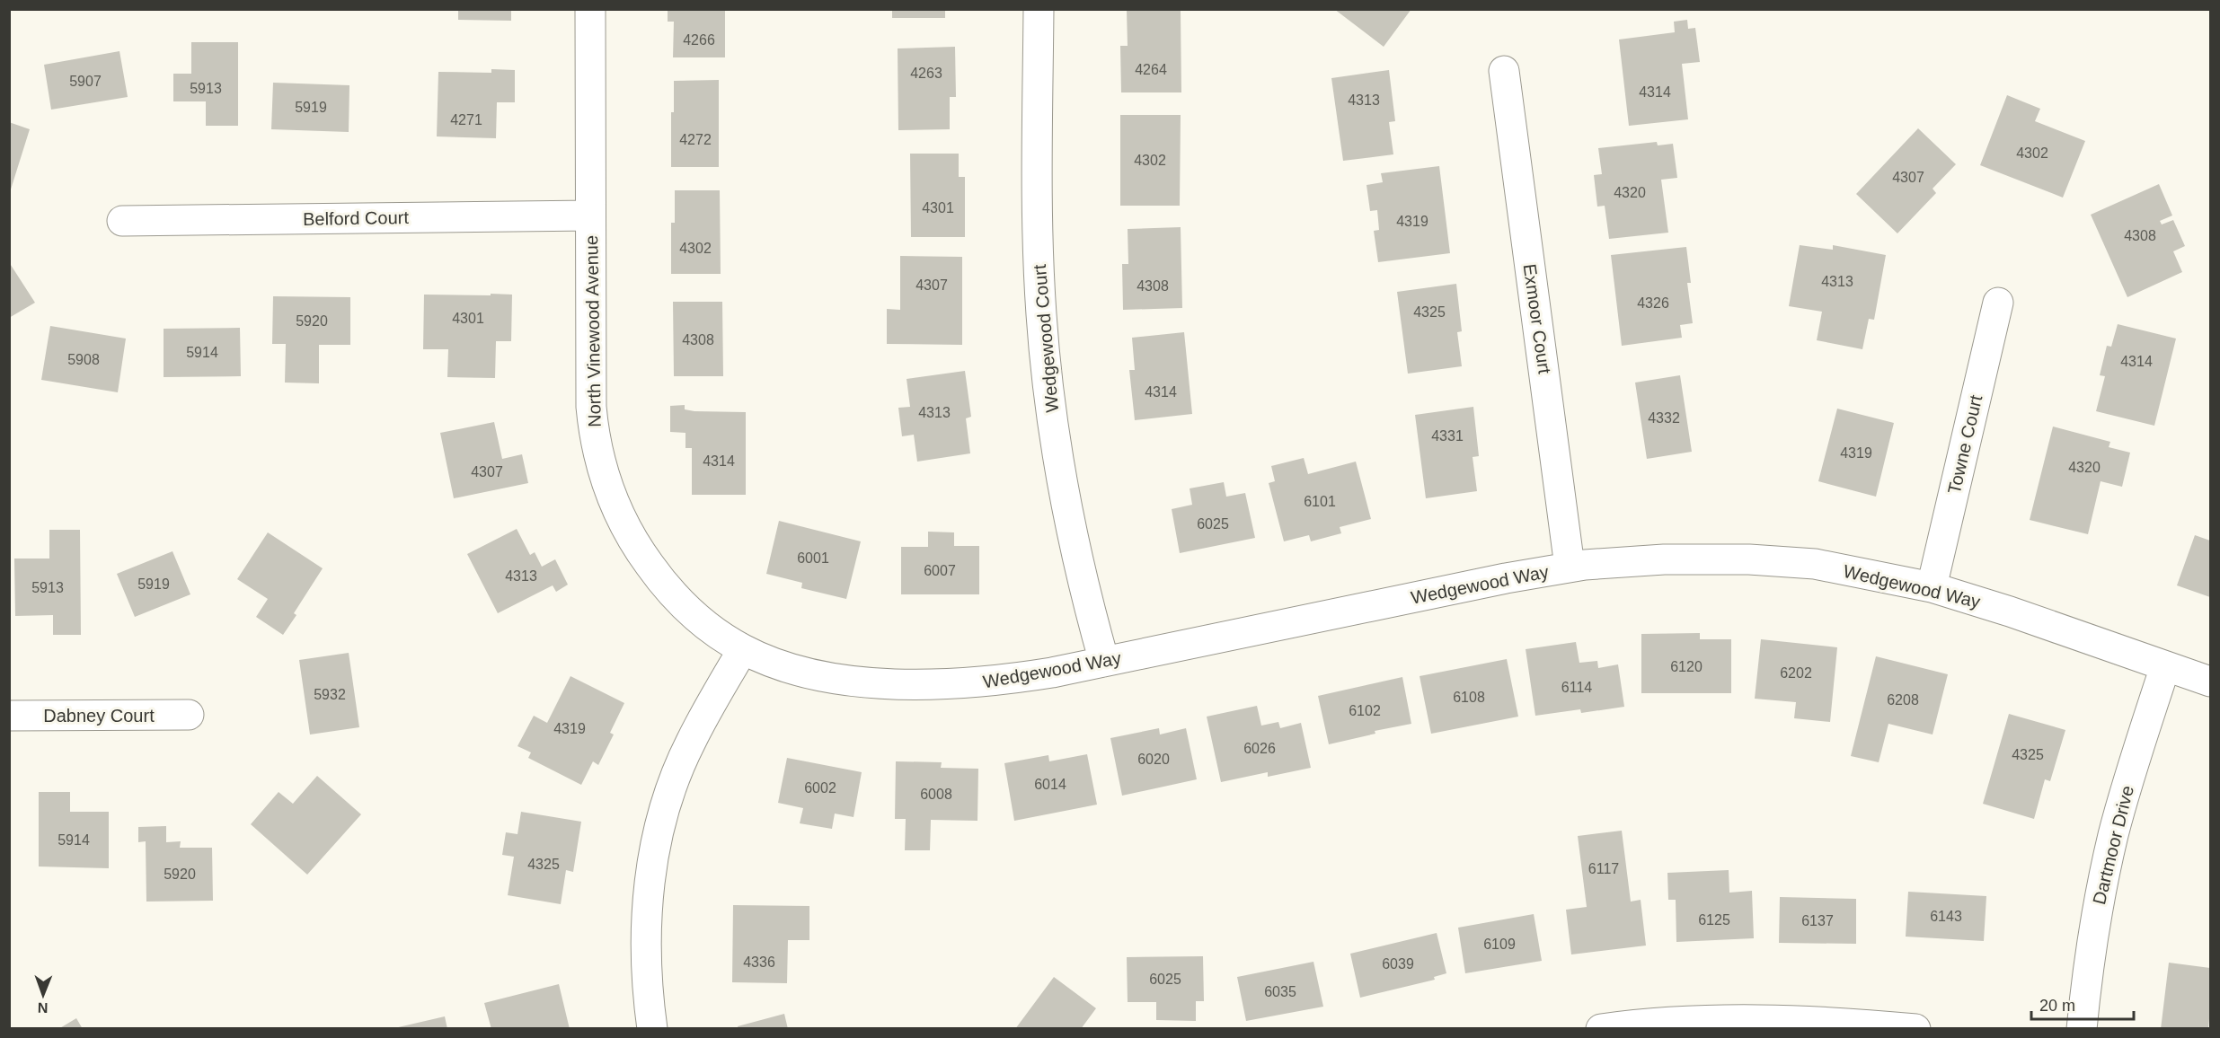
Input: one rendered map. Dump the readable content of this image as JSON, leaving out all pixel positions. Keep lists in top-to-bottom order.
{
  "streets": {
    "street": [
      "Belford Court",
      "Exmoor Court",
      "North Vinewood Avenue",
      "Wedgewood Court",
      "Towne Court",
      "Wedgewood Way",
      "Dabney Court",
      "Dartmoor Drive"
    ]
  },
  "crossings": [
    ["Belford Court", "North Vinewood Avenue"],
    ["Exmoor Court", "Wedgewood Way"],
    ["North Vinewood Avenue", "Wedgewood Way"],
    ["Wedgewood Court", "Wedgewood Way"],
    ["Towne Court", "Wedgewood Way"],
    ["Wedgewood Way", "Dartmoor Drive"]
  ],
  "house_numbers": [
    "4266",
    "4264",
    "4263",
    "5907",
    "5913",
    "4314",
    "4313",
    "5919",
    "4271",
    "4272",
    "4302",
    "4302",
    "4307",
    "4320",
    "4301",
    "4319",
    "4308",
    "4302",
    "4313",
    "4307",
    "4308",
    "4326",
    "4325",
    "4301",
    "5920",
    "4308",
    "5914",
    "5908",
    "4314",
    "4314",
    "4313",
    "4332",
    "4331",
    "4319",
    "4314",
    "4320",
    "4307",
    "6101",
    "6025",
    "6001",
    "6007",
    "4313",
    "5919",
    "5913",
    "6120",
    "6202",
    "6114",
    "5932",
    "6108",
    "6208",
    "6102",
    "4319",
    "6026",
    "4325",
    "6020",
    "6014",
    "6002",
    "6008",
    "5914",
    "4325",
    "6117",
    "5920",
    "6143",
    "6125",
    "6137",
    "6109",
    "4336",
    "6039",
    "6025",
    "6035"
  ],
  "scale_bar": "20 m",
  "north": "bottom"
}
